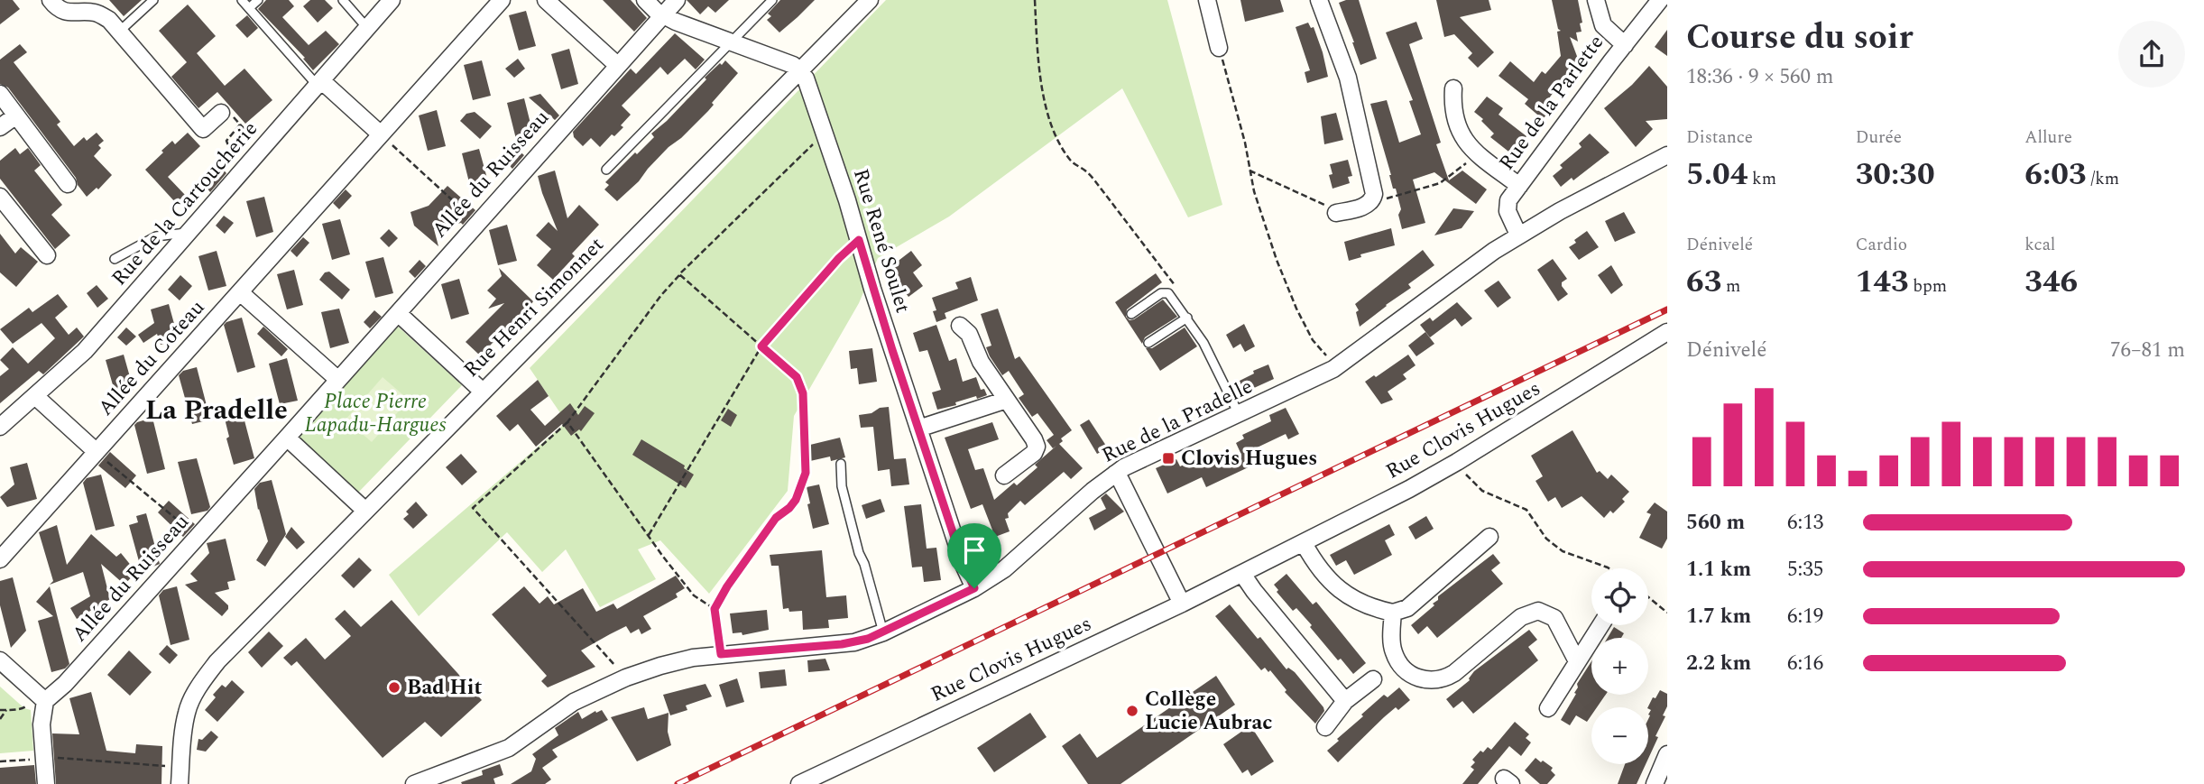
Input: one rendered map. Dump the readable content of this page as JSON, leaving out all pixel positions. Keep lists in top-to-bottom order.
{
  "streets": {
    "street": [
      "Rue de la Parlette",
      "Allée du Ruisseau",
      "Rue de la Cartoucherie",
      "Rue René Soulet",
      "Rue Henri Simonnet",
      "Allée du Coteau",
      "Rue de la Pradelle",
      "Rue Clovis Hugues"
    ]
  },
  "crossings": [
    ["Rue de la Parlette", "Rue de la Pradelle"],
    ["Rue René Soulet", "Rue Henri Simonnet"],
    ["Rue René Soulet", "Rue de la Pradelle"]
  ],
  "districts": ["La Pradelle"],
  "parks": ["Place Pierre Lapadu-Hargues"],
  "places": {
    "transit": ["Clovis Hugues"],
    "other": ["Bad Hit", "Collège Lucie Aubrac"]
  },
  "page": {
    "heading": ["Course du soir", "18:36 · 9 × 560 m"],
    "stats": [
      ["Distance", "5.04 km"],
      ["Durée", "30:30"],
      ["Allure", "6:03 /km"],
      ["Dénivelé", "63 m"],
      ["Cardio", "143 bpm"],
      ["kcal", "346"]
    ],
    "chart": ["Dénivelé", "76–81 m"],
    "list": [
      {
        "name": "560 m",
        "note": "6:13"
      },
      {
        "name": "1.1 km",
        "note": "5:35"
      },
      {
        "name": "1.7 km",
        "note": "6:19"
      },
      {
        "name": "2.2 km",
        "note": "6:16"
      }
    ],
    "map_buttons": ["+", "−"]
  }
}
